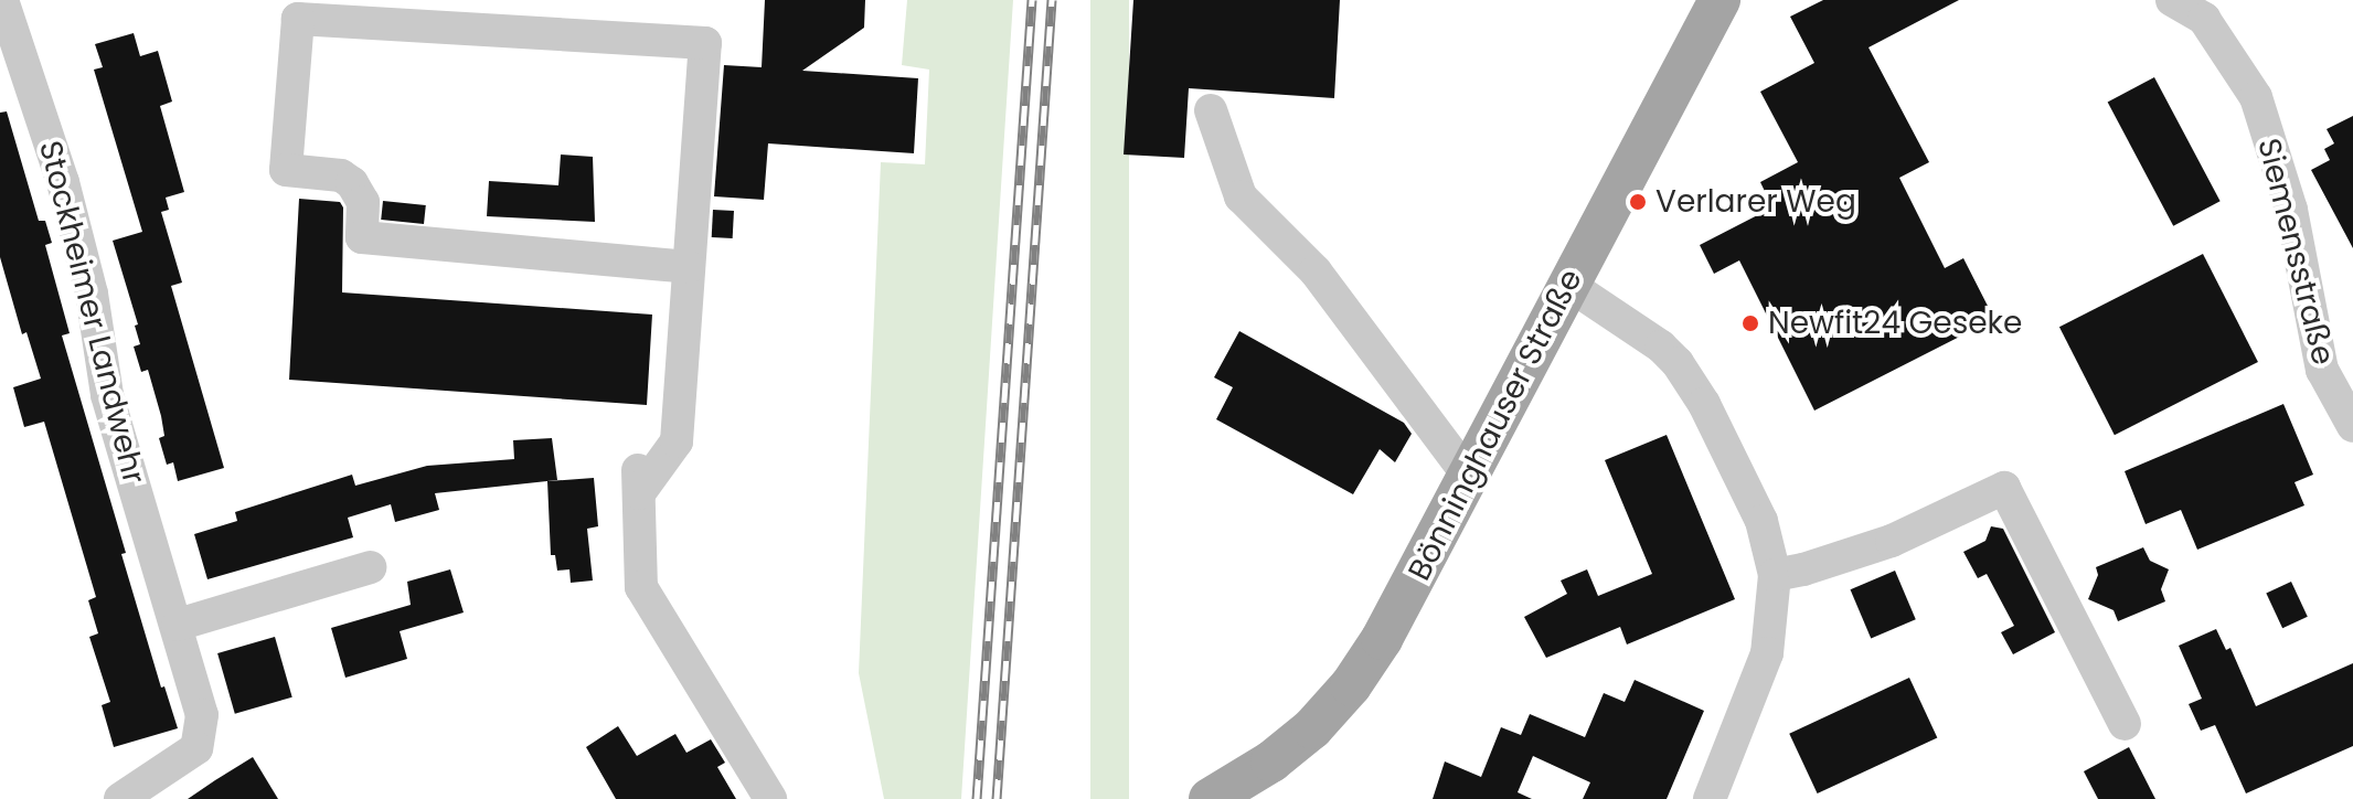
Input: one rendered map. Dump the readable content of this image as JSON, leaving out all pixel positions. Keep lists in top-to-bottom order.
{
  "streets": {
    "main road": ["Bönninghauser Straße"],
    "street": ["Siemensstraße", "Stockheimer Landwehr"]
  },
  "places": ["Verlarer Weg", "Newfit24 Geseke"]
}
